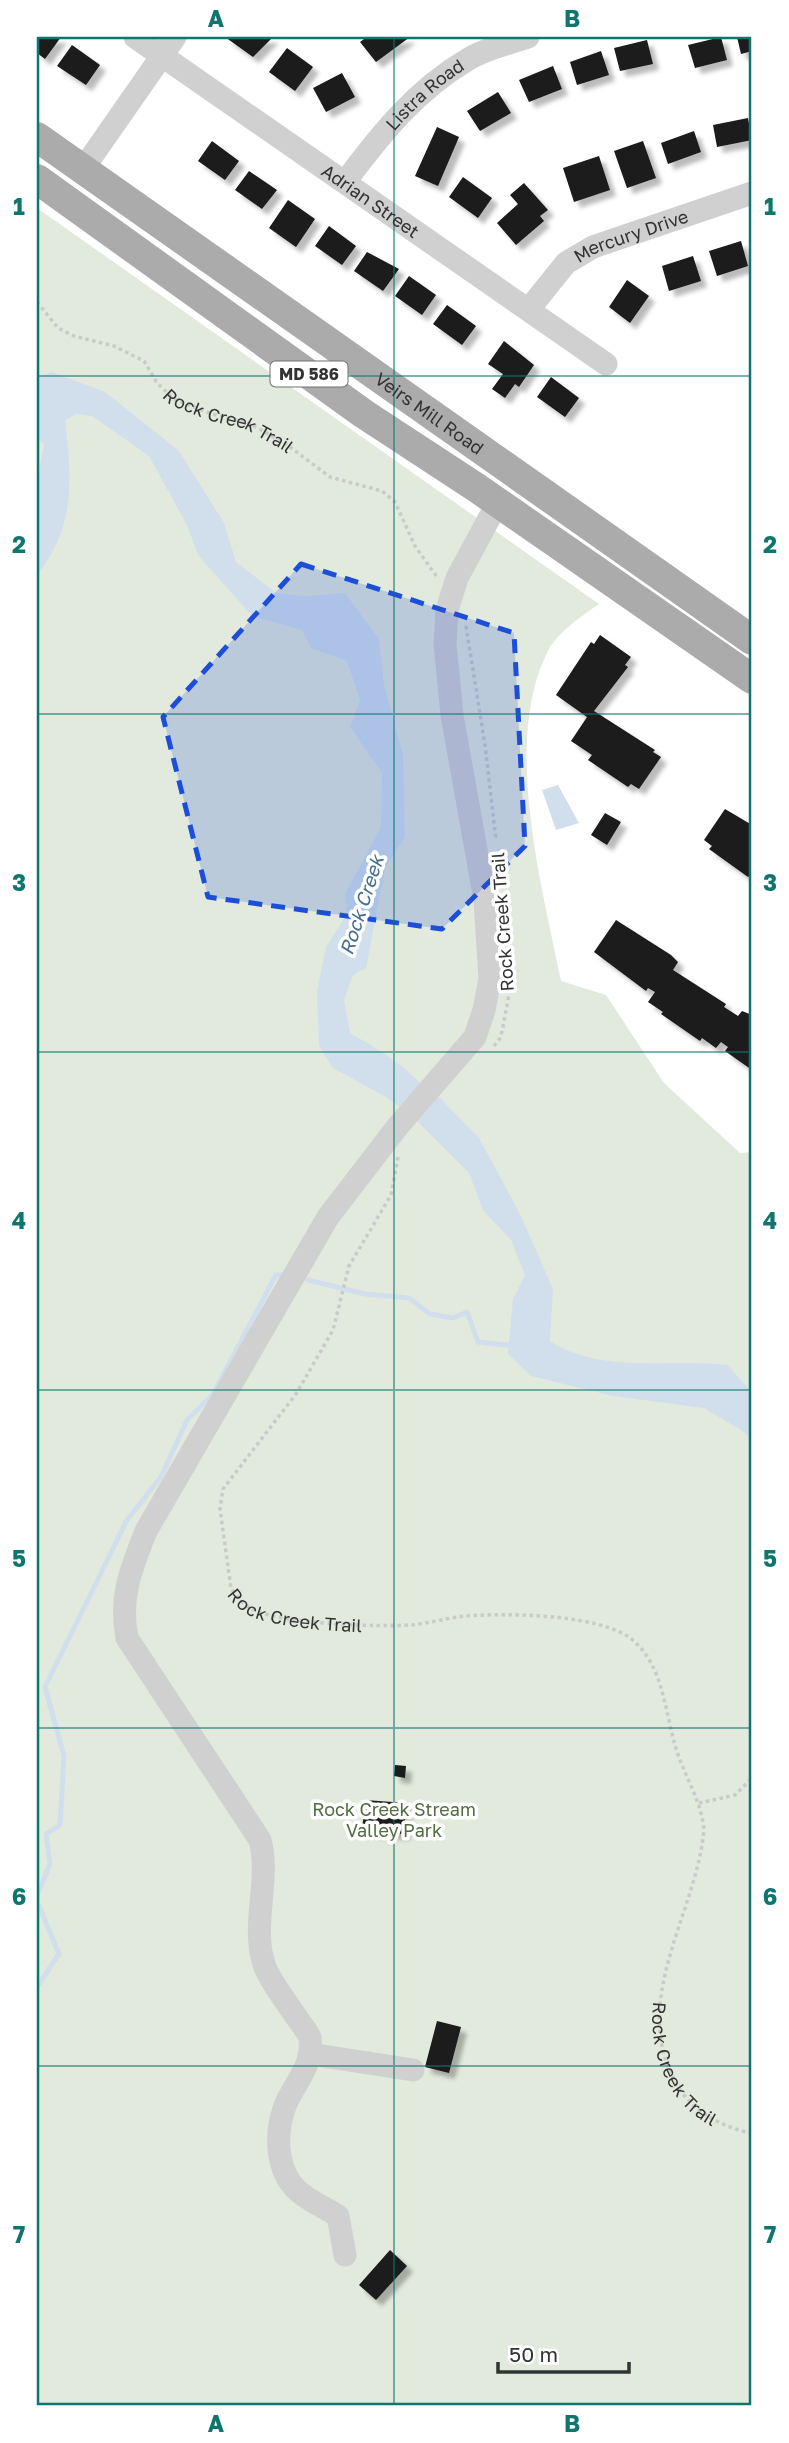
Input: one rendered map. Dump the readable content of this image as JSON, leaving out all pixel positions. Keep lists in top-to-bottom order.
{
  "streets": {
    "main road": ["MD 586", "Veirs Mill Road"],
    "street": ["Listra Road", "Adrian Street", "Mercury Drive"],
    "path": ["Rock Creek Trail"]
  },
  "crossings": [
    ["Listra Road", "Adrian Street"],
    ["Adrian Street", "Mercury Drive"]
  ],
  "water": ["Rock Creek"],
  "parks": ["Rock Creek Stream Valley Park"],
  "scale_bar": "50 m",
  "grid": {
    "columns": ["A", "B"],
    "rows": [
      "1",
      "2",
      "3",
      "4",
      "5",
      "6",
      "7"
    ]
  }
}
